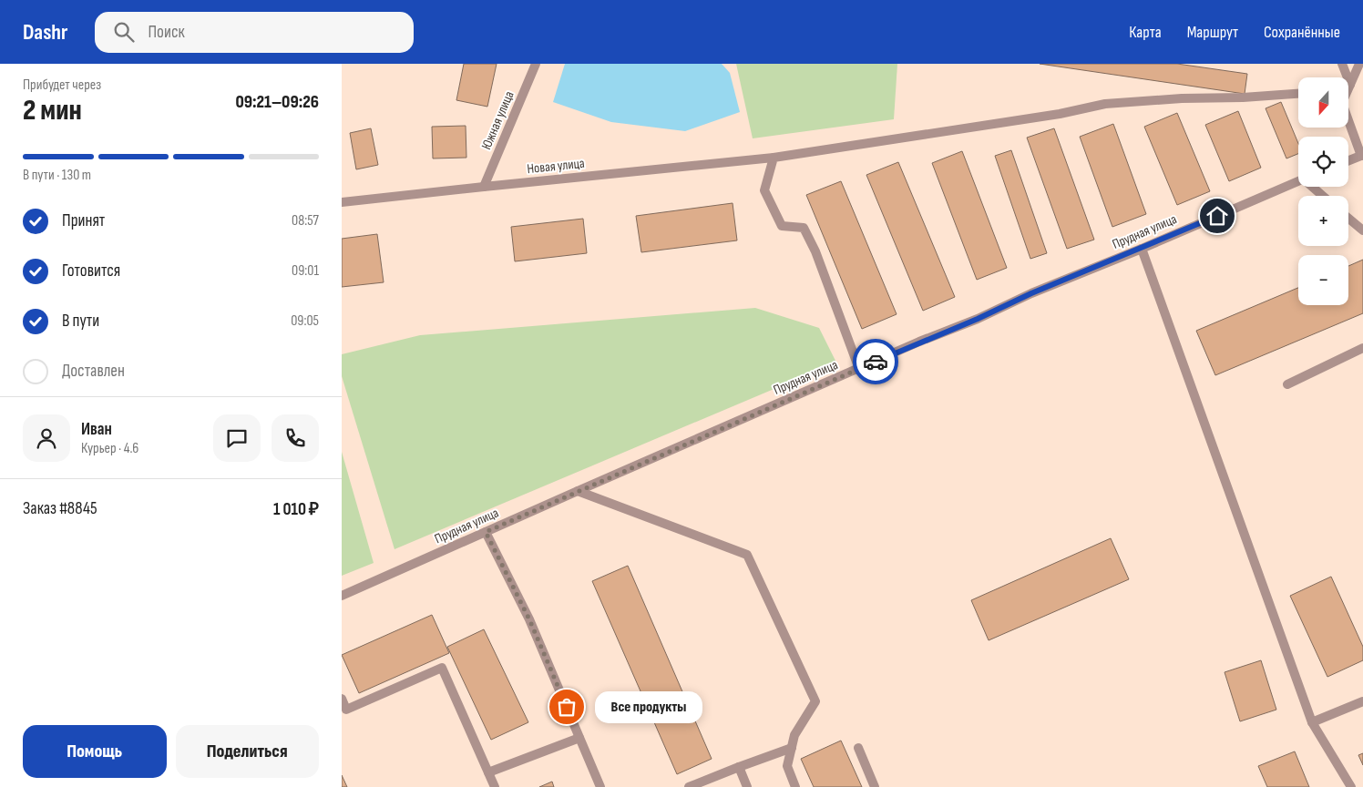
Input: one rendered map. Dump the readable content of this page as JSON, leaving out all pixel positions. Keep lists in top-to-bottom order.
{
  "streets": {
    "street": ["Южная улица", "Новая улица", "Прудная улица"]
  },
  "crossings": [
    ["Южная улица", "Новая улица"]
  ],
  "places": ["Все продукты"],
  "north": "bottom",
  "page": {
    "header": "Dashr",
    "search": "Поиск",
    "nav": ["Карта", "Маршрут", "Сохранённые"],
    "heading": ["2 мин", "Прибудет через", "09:21–09:26"],
    "panel": [
      "Иван",
      "Курьер · 4.6",
      "Заказ #8845",
      "1 010 ₽"
    ],
    "map_buttons": ["+", "−"],
    "bar": "В пути · 130 m",
    "list": [
      ["Принят", "08:57"],
      ["Готовится", "09:01"],
      ["В пути", "09:05"],
      "Доставлен"
    ],
    "bubble": "Все продукты",
    "buttons": ["Помощь", "Поделиться"]
  }
}
